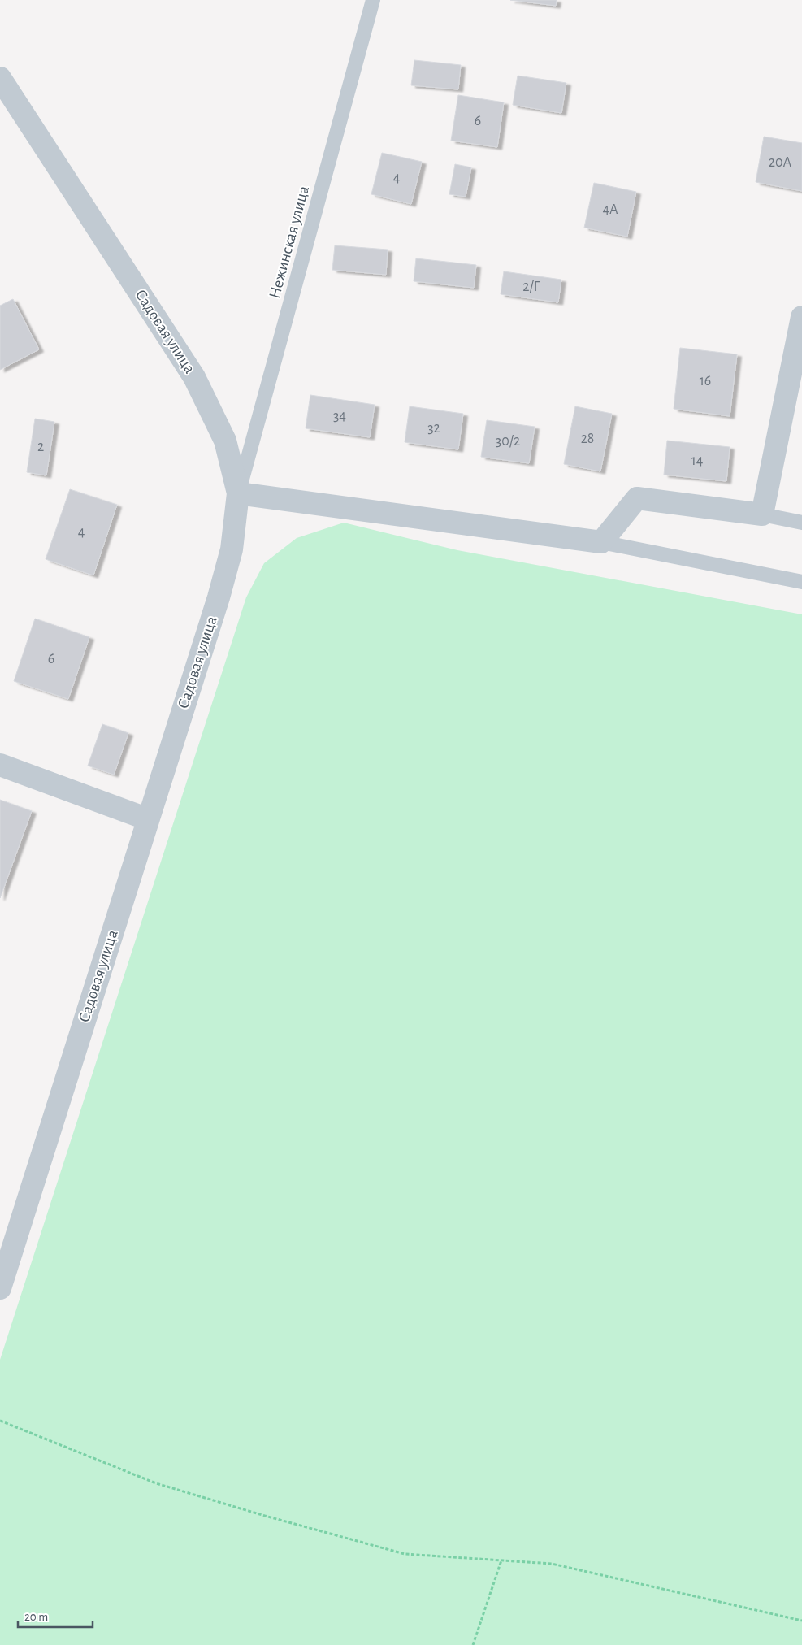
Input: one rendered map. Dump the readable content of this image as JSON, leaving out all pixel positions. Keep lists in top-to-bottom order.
{
  "streets": {
    "street": ["Садовая улица"],
    "lane": ["Нежинская улица"]
  },
  "crossings": [
    ["Нежинская улица", "Садовая улица"]
  ],
  "house_numbers": [
    "6",
    "20А",
    "4",
    "4А",
    "2/Г",
    "16",
    "34",
    "32",
    "28",
    "30/2",
    "2",
    "14",
    "4",
    "6"
  ],
  "scale_bar": "20 m"
}
